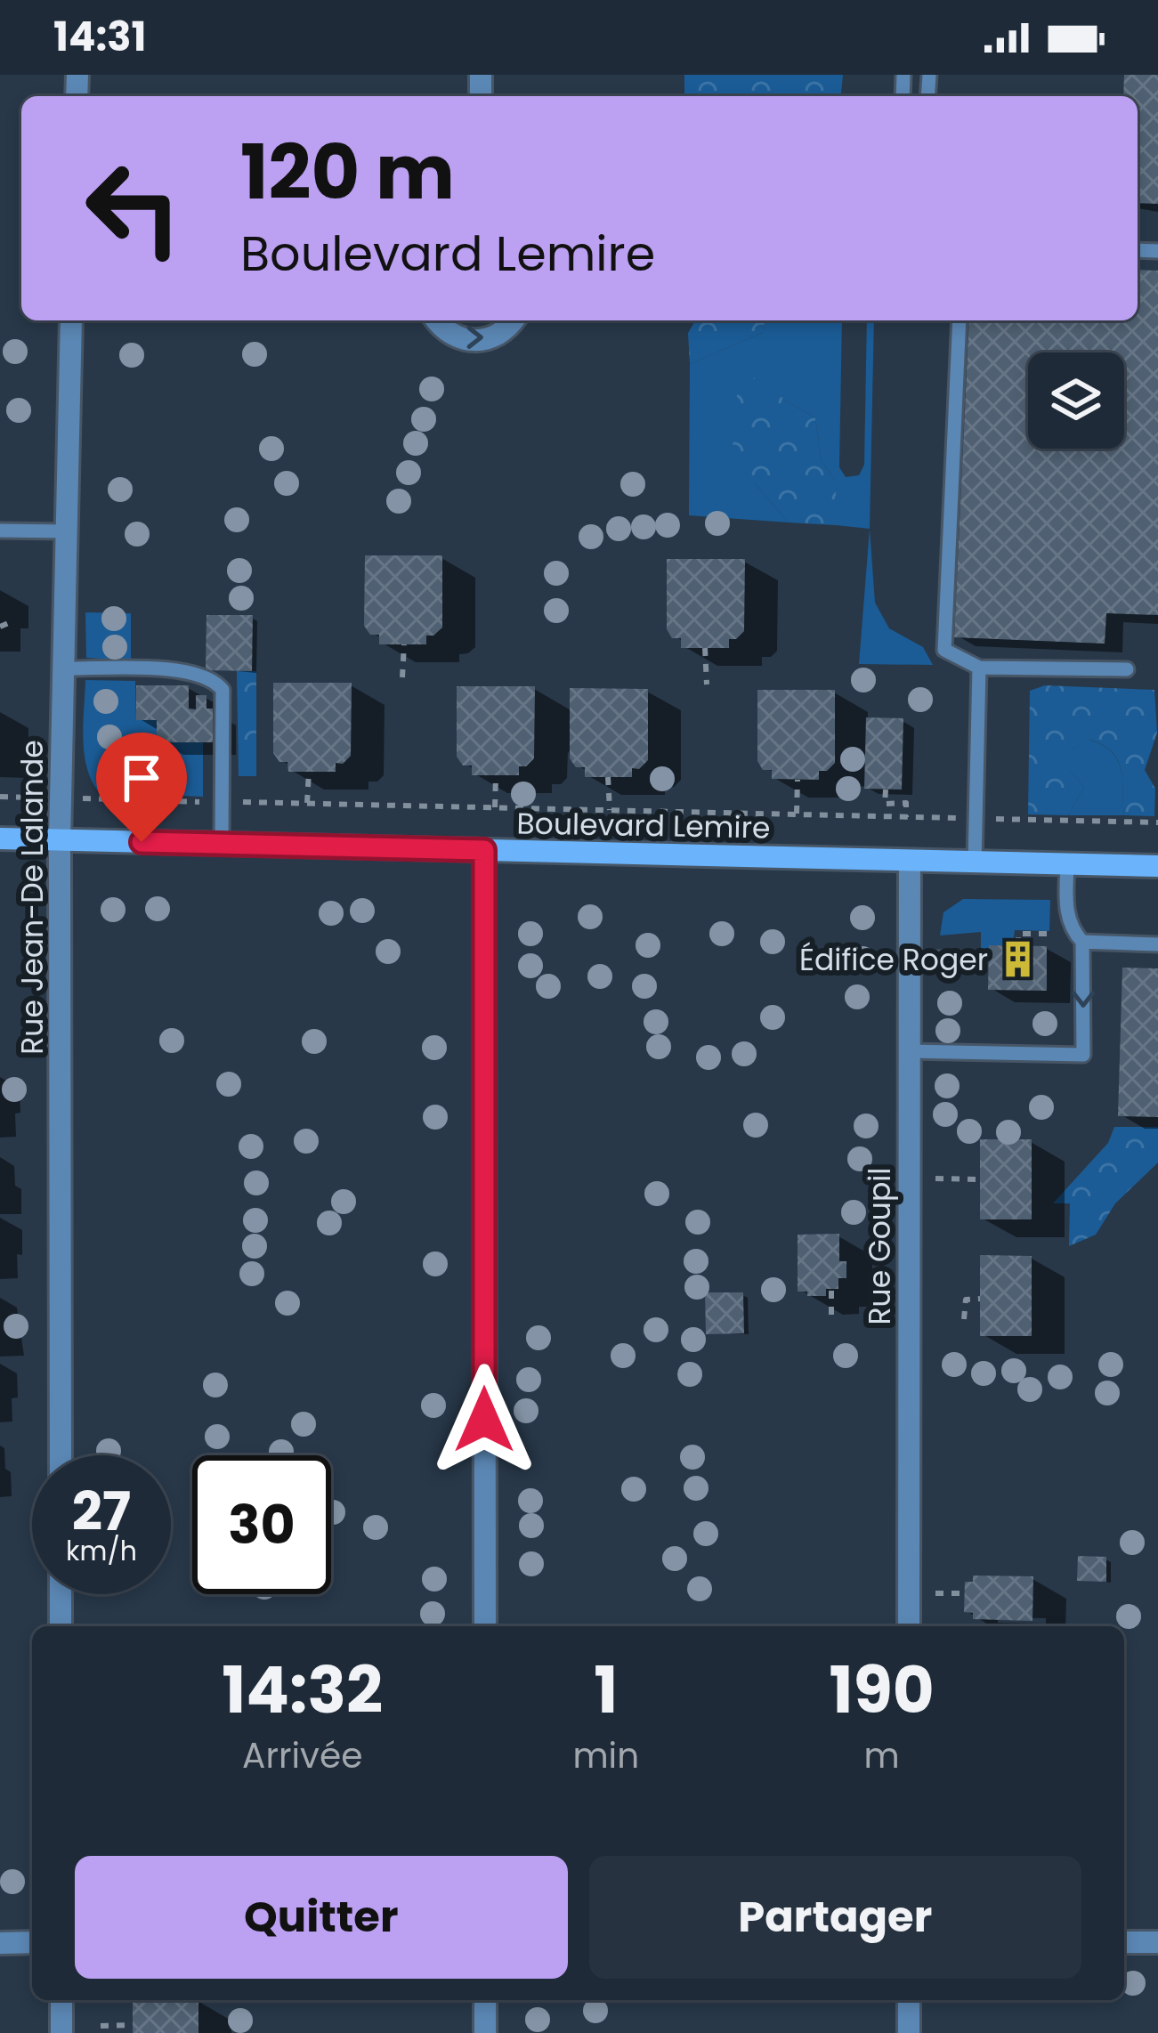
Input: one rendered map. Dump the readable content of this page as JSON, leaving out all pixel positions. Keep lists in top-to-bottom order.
{
  "streets": {
    "main road": ["Boulevard Lemire"],
    "street": ["Rue Jean-De Lalande", "Rue Goupil"]
  },
  "crossings": [
    ["Boulevard Lemire", "Rue Jean-De Lalande"],
    ["Boulevard Lemire", "Rue Goupil"]
  ],
  "places": {
    "building": ["Édifice Roger"]
  },
  "page": {
    "status": "14:31",
    "turn": ["120 m", "Boulevard Lemire"],
    "speed": "27 km/h",
    "limit": "30",
    "eta": [
      "14:32",
      "Arrivée",
      "1",
      "min",
      "190",
      "m"
    ],
    "buttons": ["Quitter", "Partager"]
  }
}
